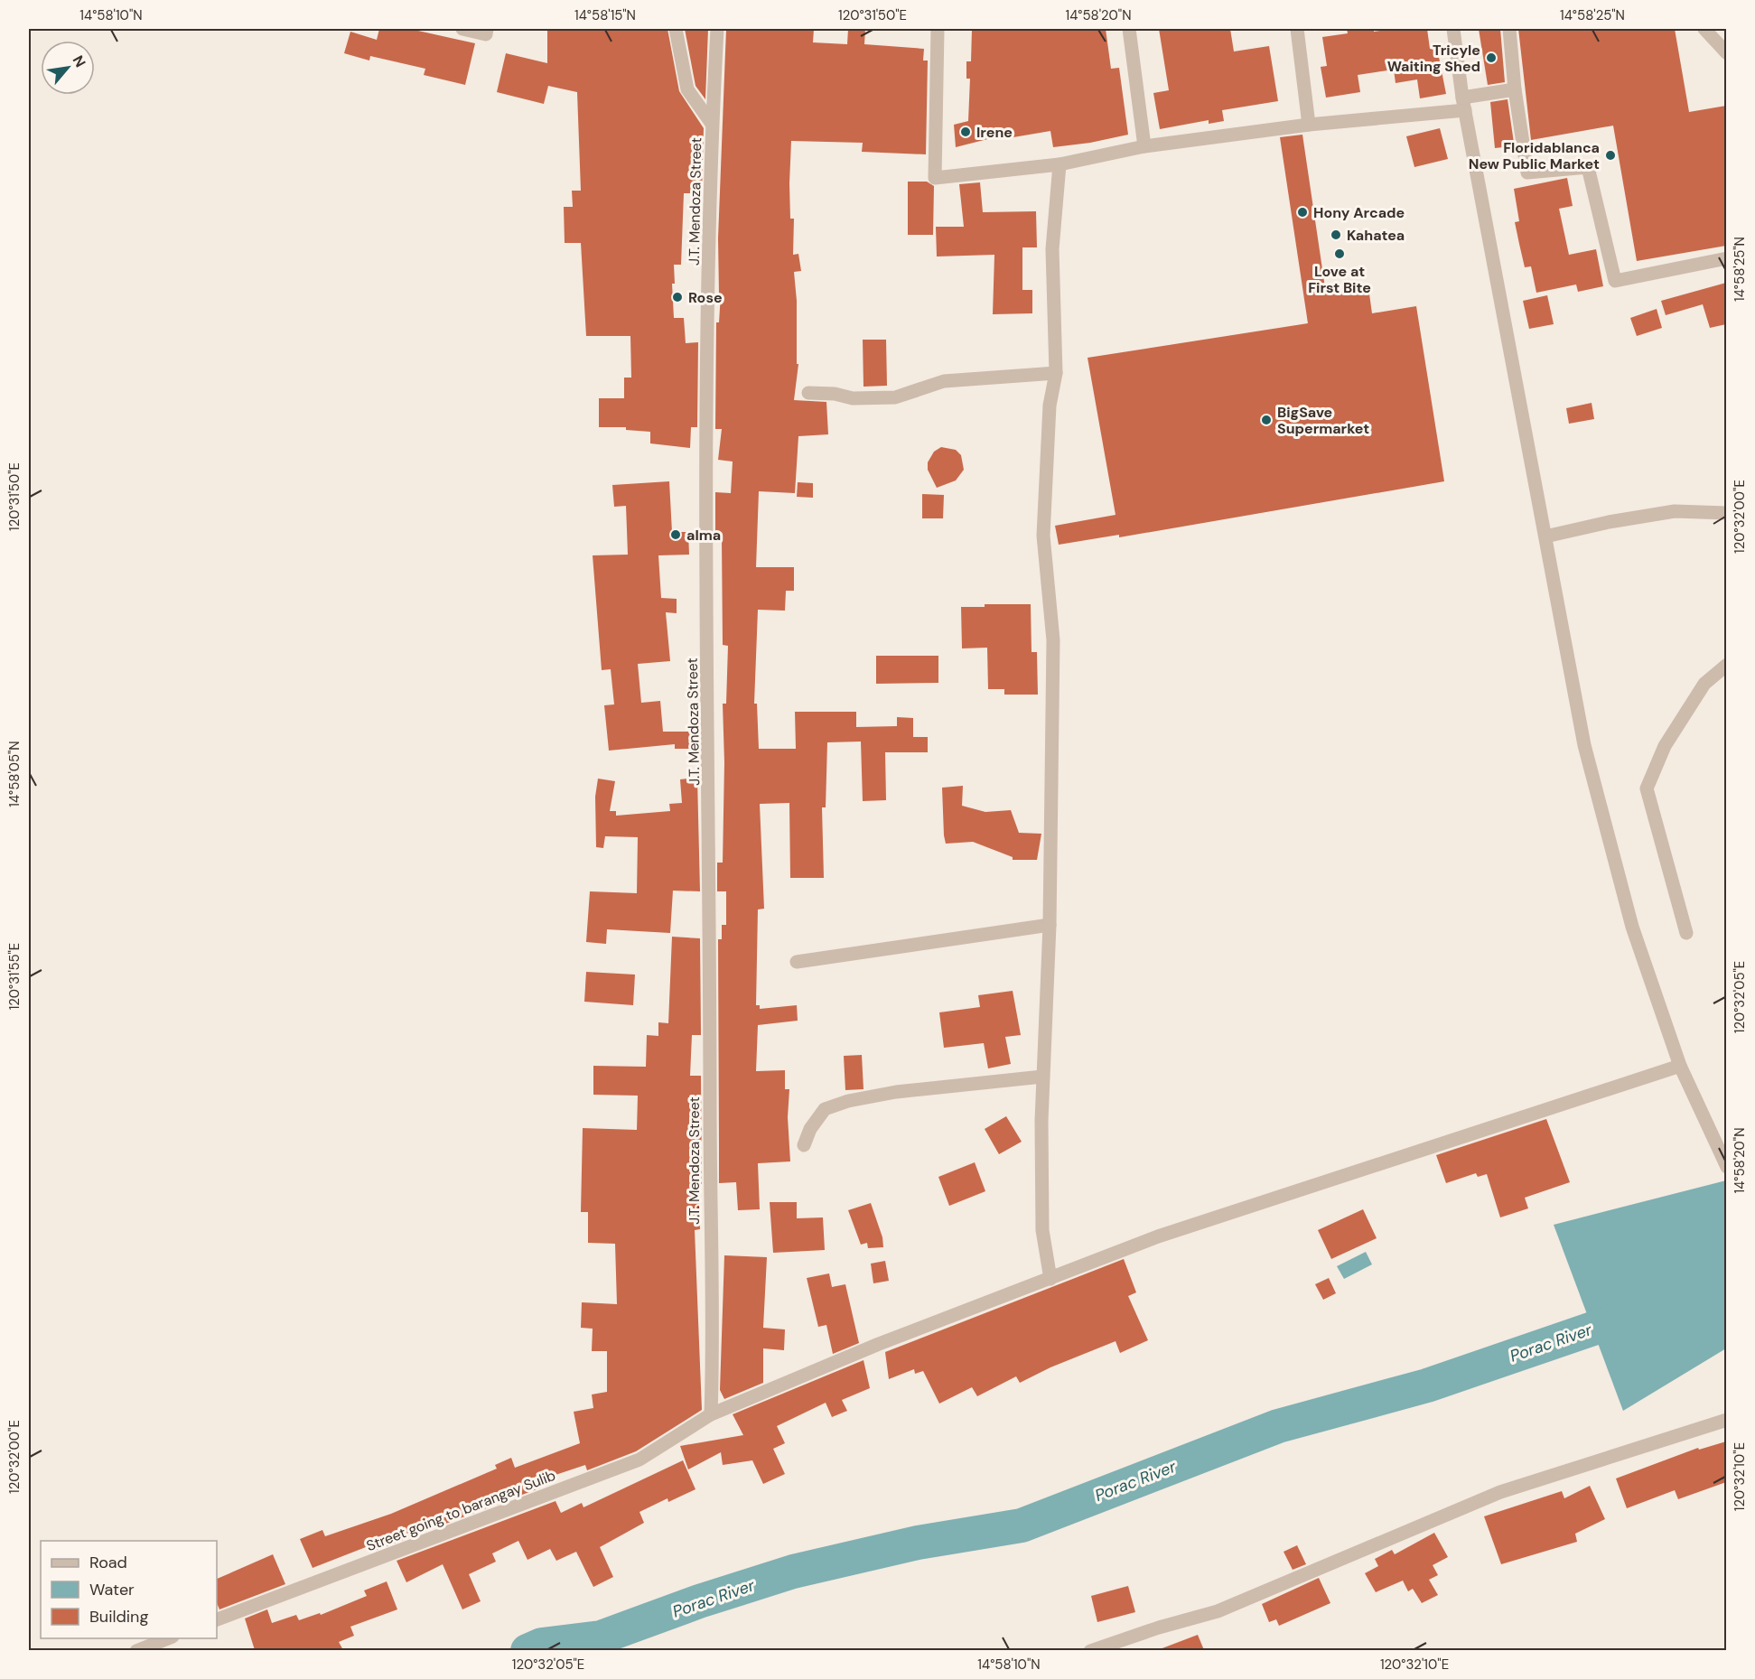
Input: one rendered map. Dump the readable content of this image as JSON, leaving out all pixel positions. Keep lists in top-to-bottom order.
{
  "streets": {
    "street": ["J.T. Mendoza Street", "Street going to barangay Sulib"]
  },
  "crossings": [
    ["J.T. Mendoza Street", "Street going to barangay Sulib"]
  ],
  "water": ["Porac River"],
  "places": [
    "Tricyle Waiting Shed",
    "Irene",
    "Floridablanca New Public Market",
    "Hony Arcade",
    "Kahatea",
    "Love at First Bite",
    "Rose",
    "BigSave Supermarket",
    "alma"
  ],
  "legend": ["Road", "Water", "Building"],
  "north": "top right",
  "coordinates": [
    "14°58'10\"N",
    "14°58'15\"N",
    "120°31'50\"E",
    "14°58'20\"N",
    "14°58'25\"N",
    "120°32'00\"E",
    "14°58'05\"N",
    "120°31'55\"E",
    "120°32'05\"E",
    "120°32'10\"E"
  ]
}
